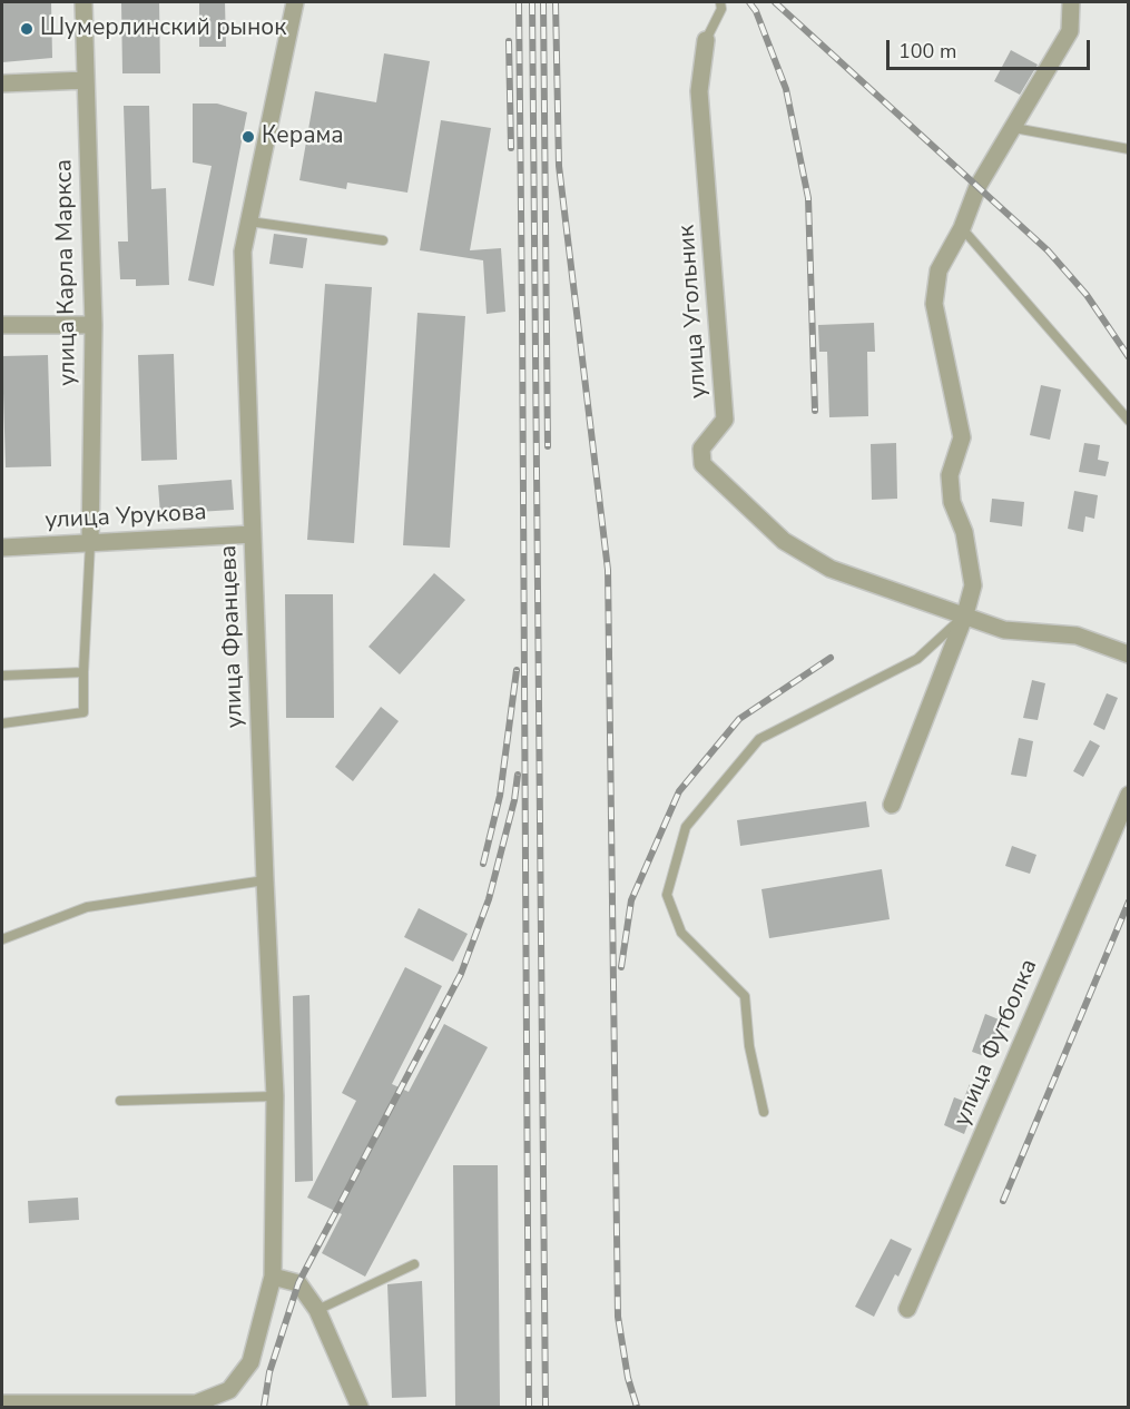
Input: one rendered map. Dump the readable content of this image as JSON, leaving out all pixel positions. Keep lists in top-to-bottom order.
{
  "streets": {
    "street": [
      "улица Карла Маркса",
      "улица Угольник",
      "улица Урукова",
      "улица Францева",
      "улица Футболка"
    ]
  },
  "crossings": [
    ["улица Карла Маркса", "улица Урукова"],
    ["улица Урукова", "улица Францева"]
  ],
  "places": ["Шумерлинский рынок", "Керама"],
  "scale_bar": "100 m"
}
